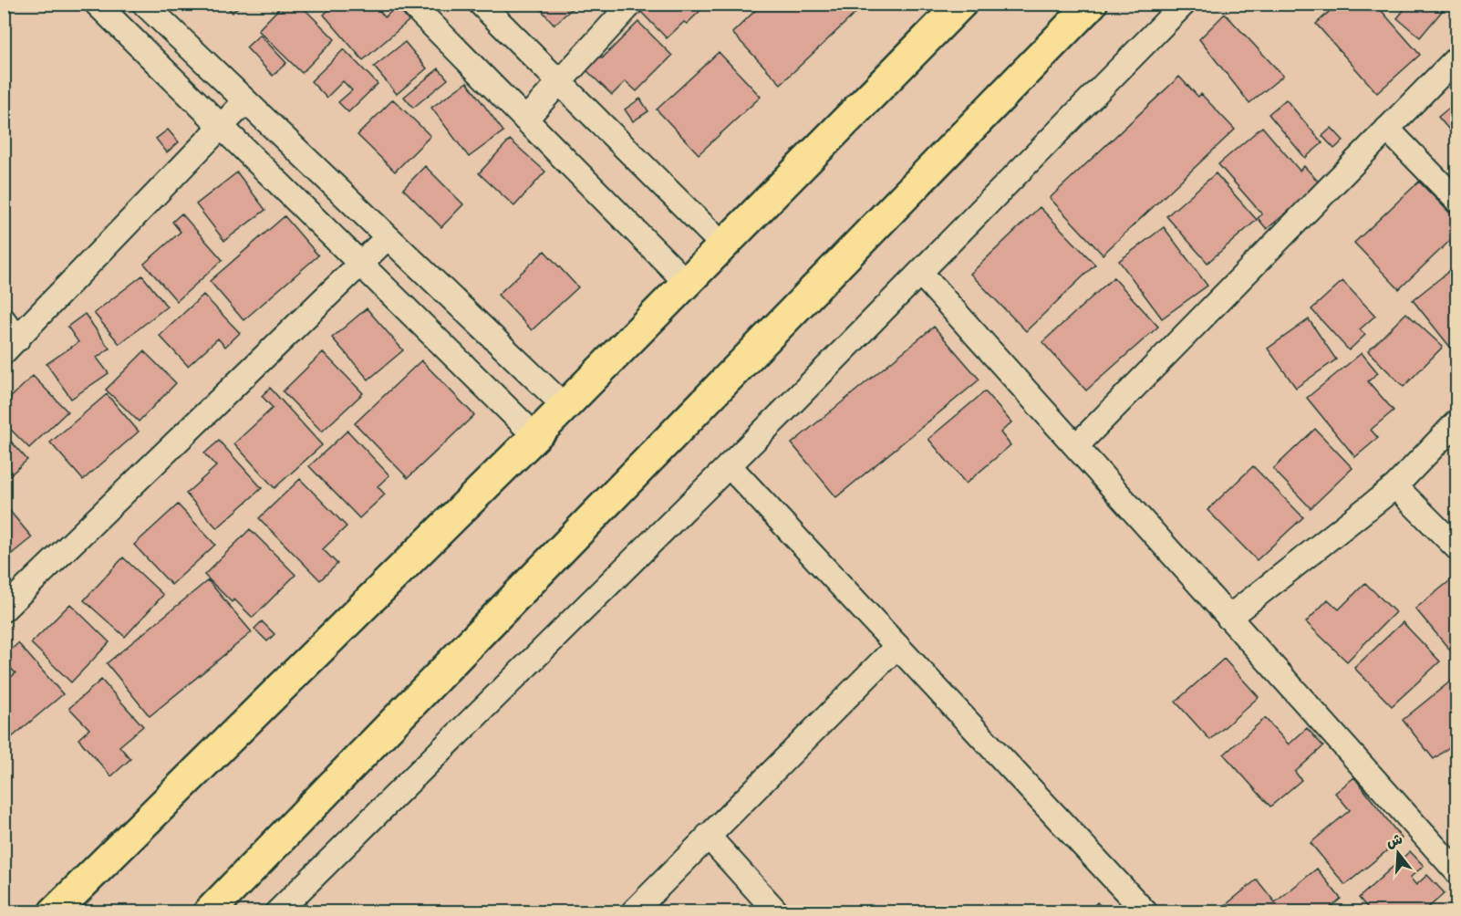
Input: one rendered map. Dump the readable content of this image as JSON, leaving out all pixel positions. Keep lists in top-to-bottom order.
{
  "north": "top"
}
